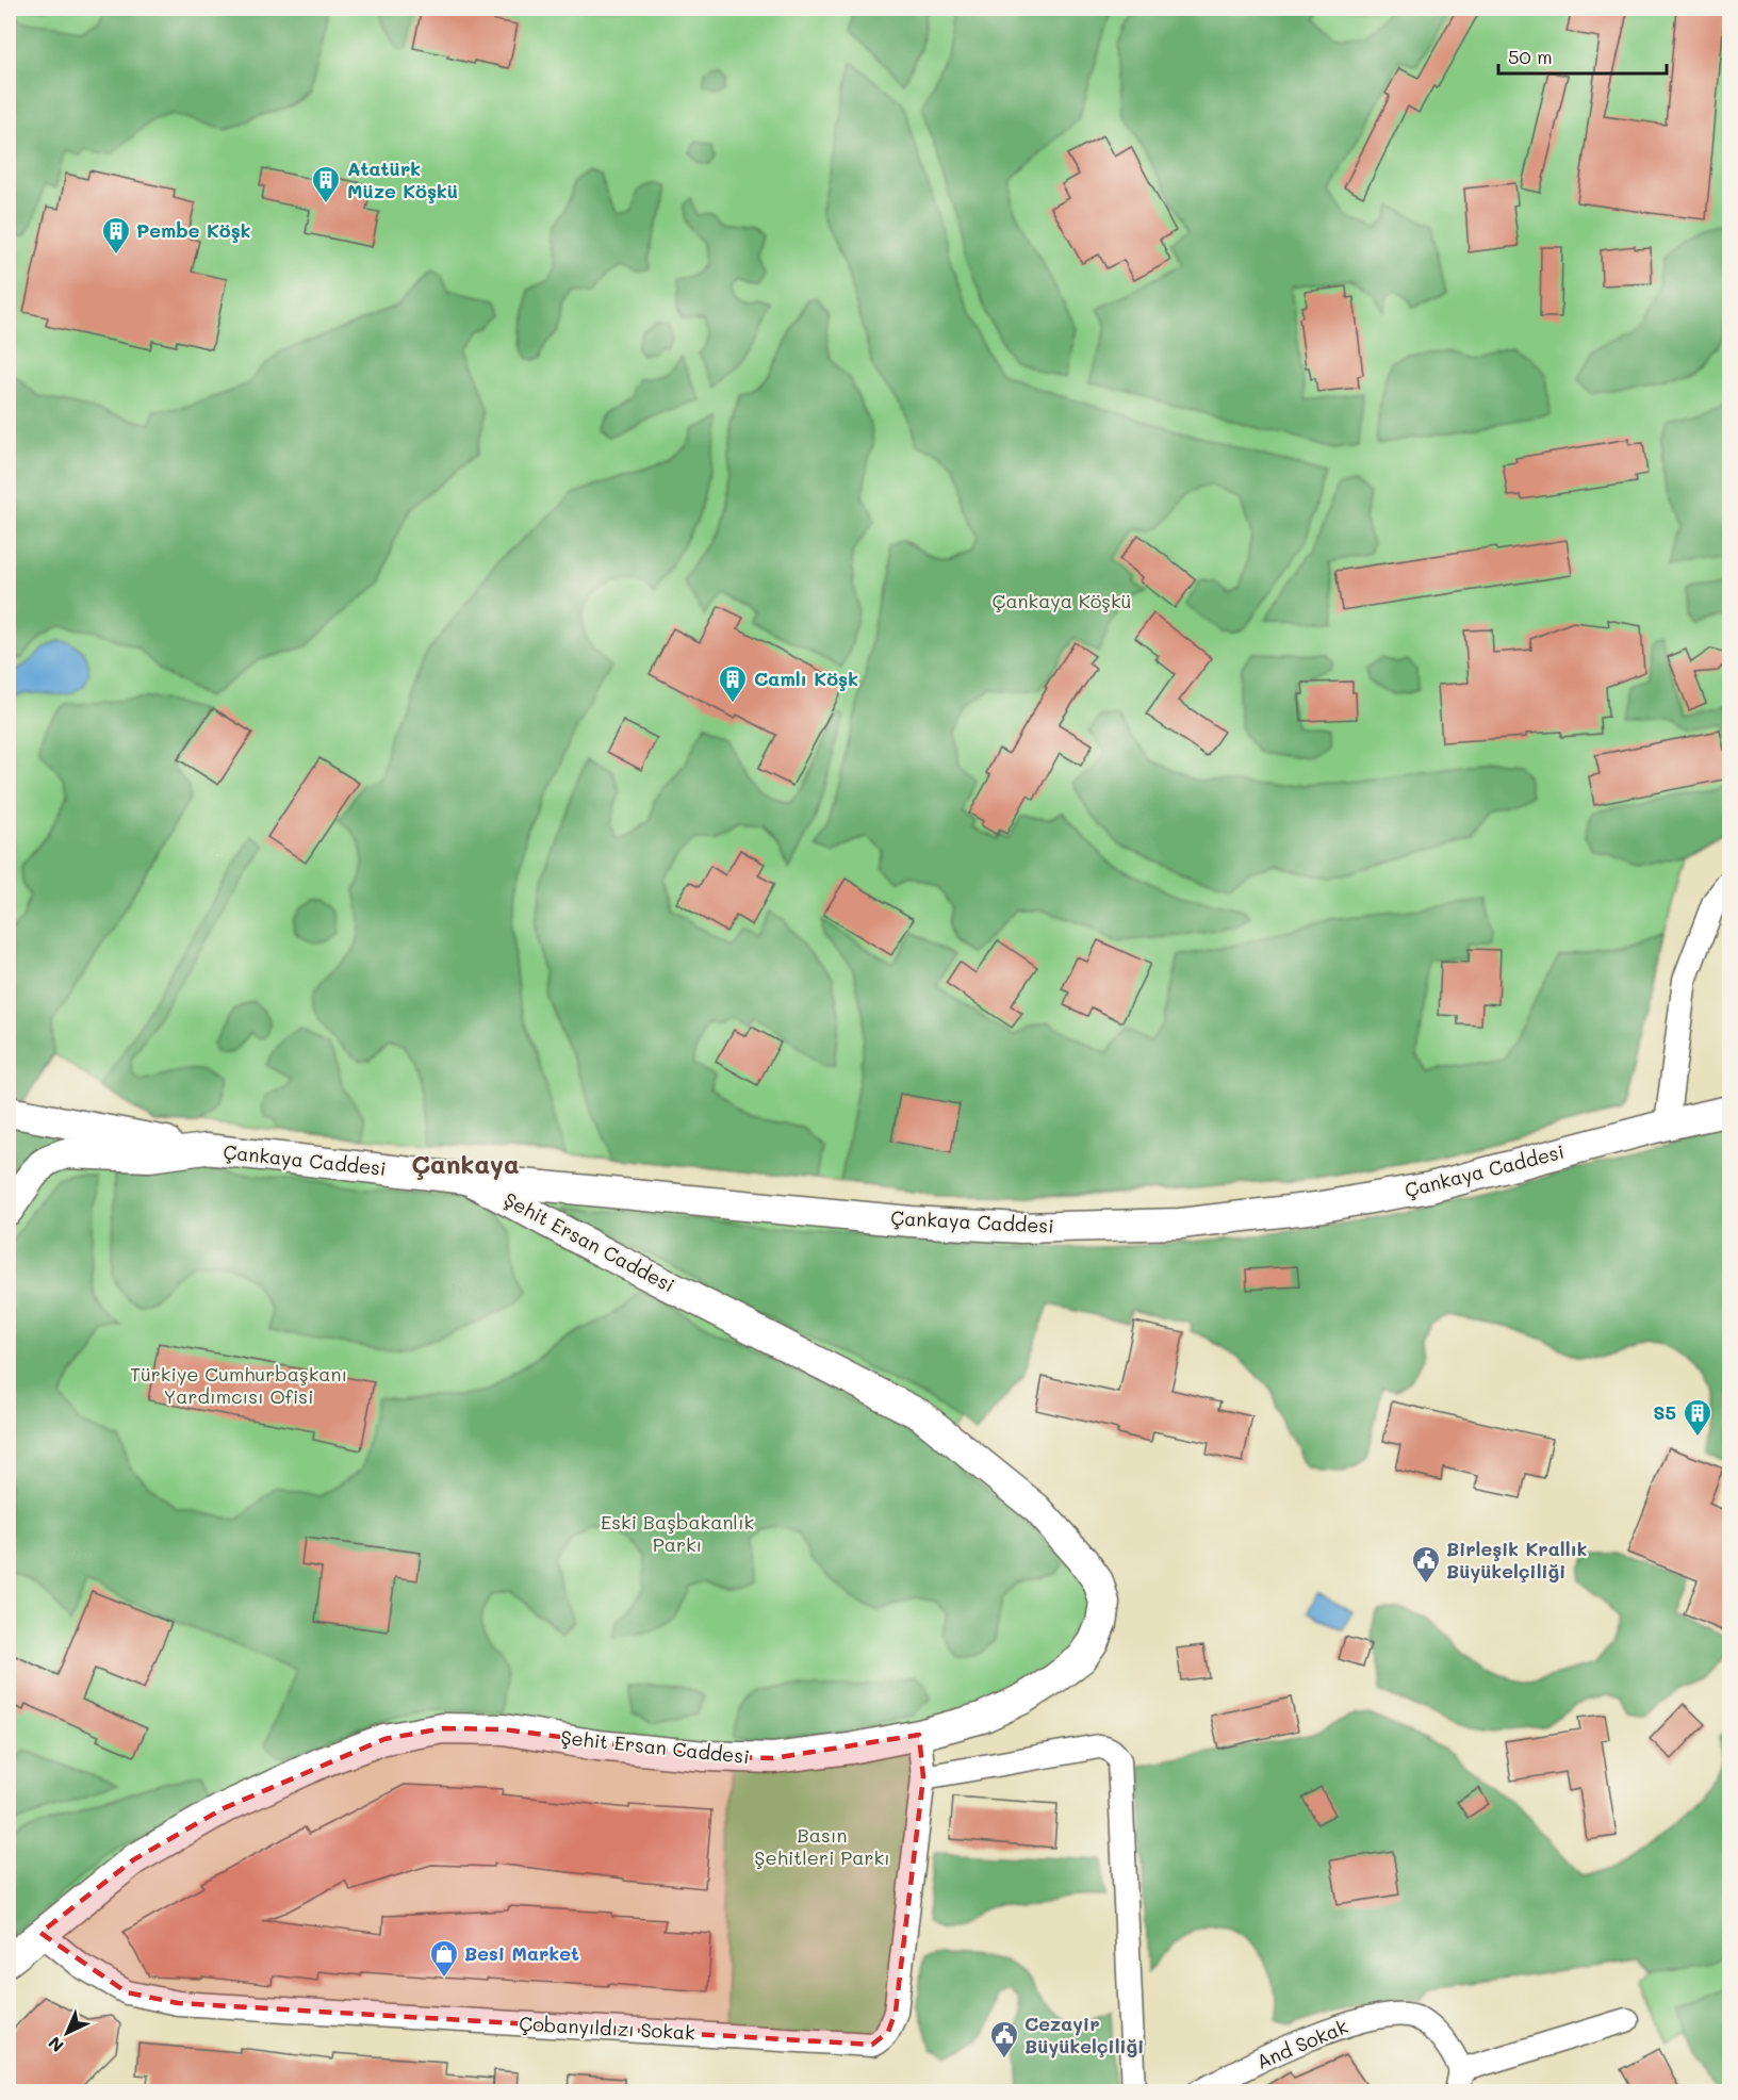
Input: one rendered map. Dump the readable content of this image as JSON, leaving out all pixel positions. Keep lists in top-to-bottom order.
{
  "streets": {
    "main road": ["Çankaya Caddesi", "Şehit Ersan Caddesi"],
    "street": ["Çobanyıldızı Sokak", "And Sokak"]
  },
  "crossings": [
    ["Çankaya Caddesi", "Şehit Ersan Caddesi"],
    ["Şehit Ersan Caddesi", "Çobanyıldızı Sokak"]
  ],
  "districts": ["Çankaya"],
  "parks": [
    "Çankaya Köşkü",
    "Türkiye Cumhurbaşkanı Yardımcısı Ofisi",
    "Eski Başbakanlık Parkı",
    "Basın Şehitleri Parkı"
  ],
  "places": {
    "building": [
      "Atatürk Müze Köşkü",
      "Pembe Köşk",
      "Camlı Köşk",
      "S5"
    ],
    "public building": ["Birleşik Krallık Büyükelçiliği", "Cezayir Büyükelçiliği"],
    "shop": ["Besi Market"]
  },
  "scale_bar": "50 m",
  "north": "bottom left"
}
